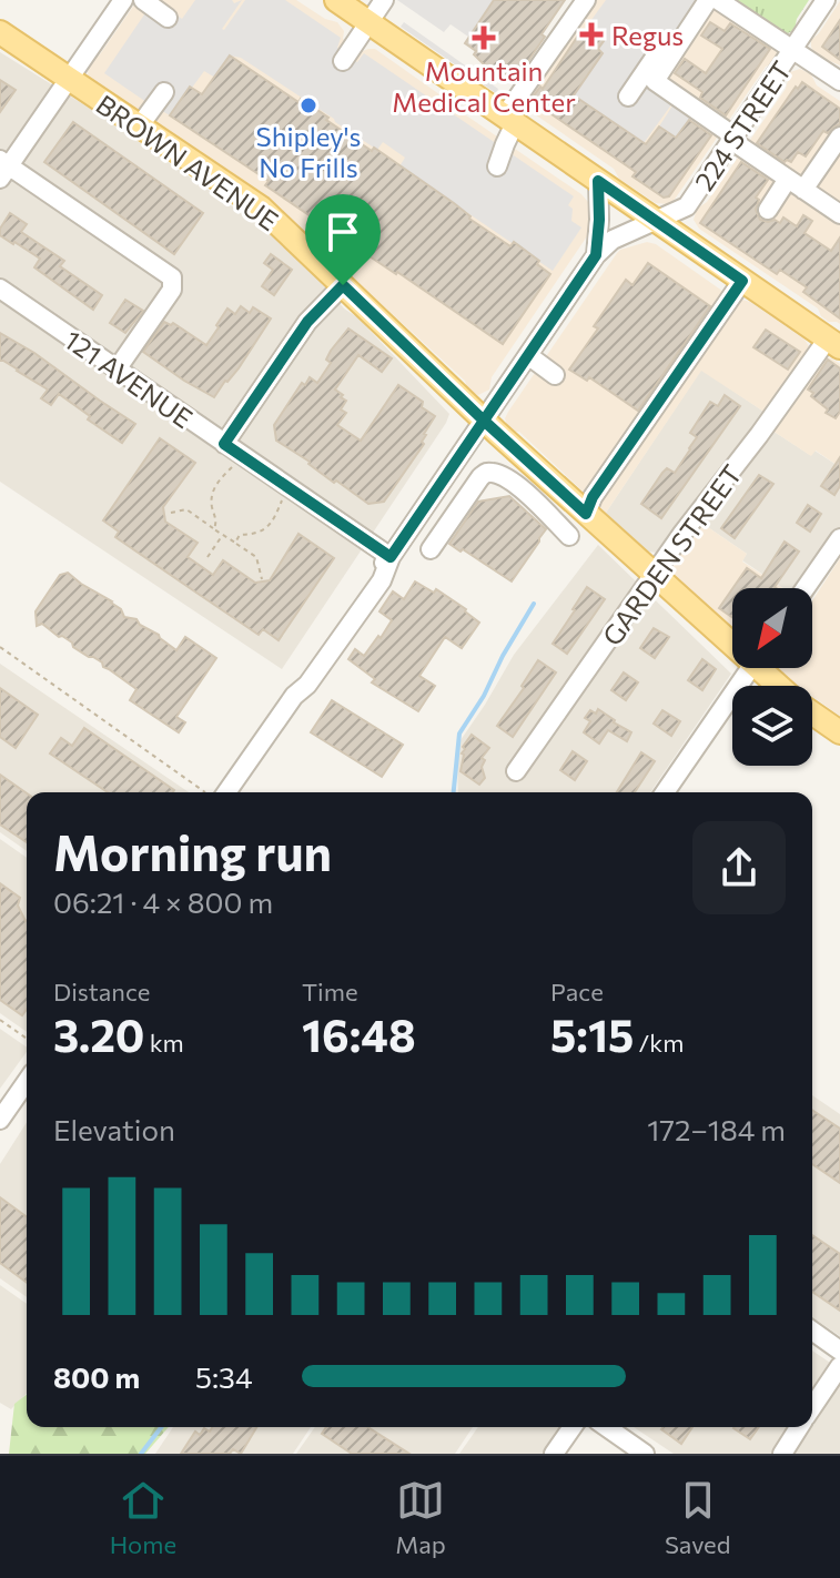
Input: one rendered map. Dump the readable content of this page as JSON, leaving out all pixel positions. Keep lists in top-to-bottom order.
{
  "streets": {
    "main road": ["BROWN AVENUE"],
    "street": ["224 STREET", "121 AVENUE", "GARDEN STREET"]
  },
  "crossings": [
    ["224 STREET", "BROWN AVENUE"],
    ["224 STREET", "121 AVENUE"],
    ["BROWN AVENUE", "GARDEN STREET"]
  ],
  "places": {
    "health": ["Regus", "Mountain Medical Center"],
    "other": ["Shipley's No Frills"]
  },
  "north": "bottom left",
  "page": {
    "heading": ["Morning run", "06:21 · 4 × 800 m"],
    "stats": [
      ["Distance", "3.20 km"],
      ["Time", "16:48"],
      ["Pace", "5:15 /km"]
    ],
    "chart": ["Elevation", "172–184 m"],
    "list": [
      {
        "name": "800 m",
        "note": "5:34"
      }
    ],
    "tabs": ["Home", "Map", "Saved"]
  }
}
